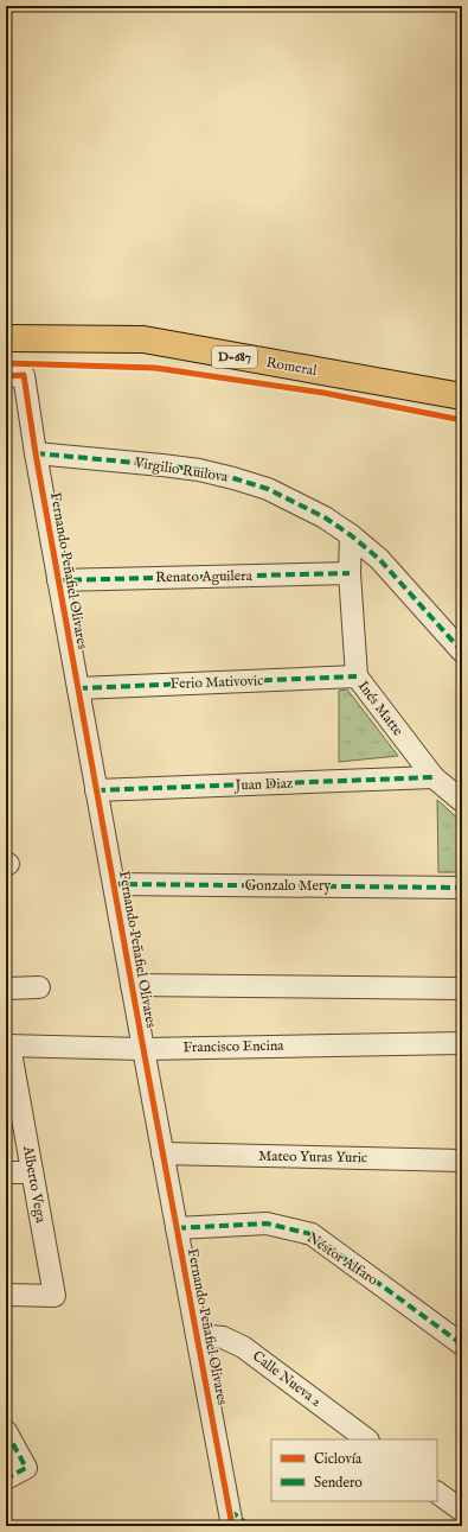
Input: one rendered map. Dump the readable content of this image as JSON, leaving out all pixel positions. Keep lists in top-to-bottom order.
{
  "streets": {
    "highway": ["D-687", "Romeral"],
    "street": [
      "Virgilio Ruilova",
      "Fernando Peñafiel Olivares",
      "Renato Aguilera",
      "Ferio Mativovic",
      "Inés Matte",
      "Juan Diaz",
      "Gonzalo Mery",
      "Francisco Encina",
      "Mateo Yuras Yuric",
      "Alberto Vega",
      "Néstor Alfaro",
      "Calle Nueva 2"
    ]
  },
  "crossings": [
    ["Virgilio Ruilova", "Fernando Peñafiel Olivares"],
    ["Virgilio Ruilova", "Inés Matte"],
    ["Fernando Peñafiel Olivares", "Renato Aguilera"],
    ["Fernando Peñafiel Olivares", "Ferio Mativovic"],
    ["Fernando Peñafiel Olivares", "Juan Diaz"],
    ["Fernando Peñafiel Olivares", "Gonzalo Mery"],
    ["Fernando Peñafiel Olivares", "Francisco Encina"],
    ["Fernando Peñafiel Olivares", "Mateo Yuras Yuric"],
    ["Fernando Peñafiel Olivares", "Néstor Alfaro"],
    ["Fernando Peñafiel Olivares", "Calle Nueva 2"],
    ["Renato Aguilera", "Inés Matte"],
    ["Ferio Mativovic", "Inés Matte"],
    ["Inés Matte", "Juan Diaz"],
    ["Francisco Encina", "Alberto Vega"]
  ],
  "legend": ["Ciclovía", "Sendero"]
}
